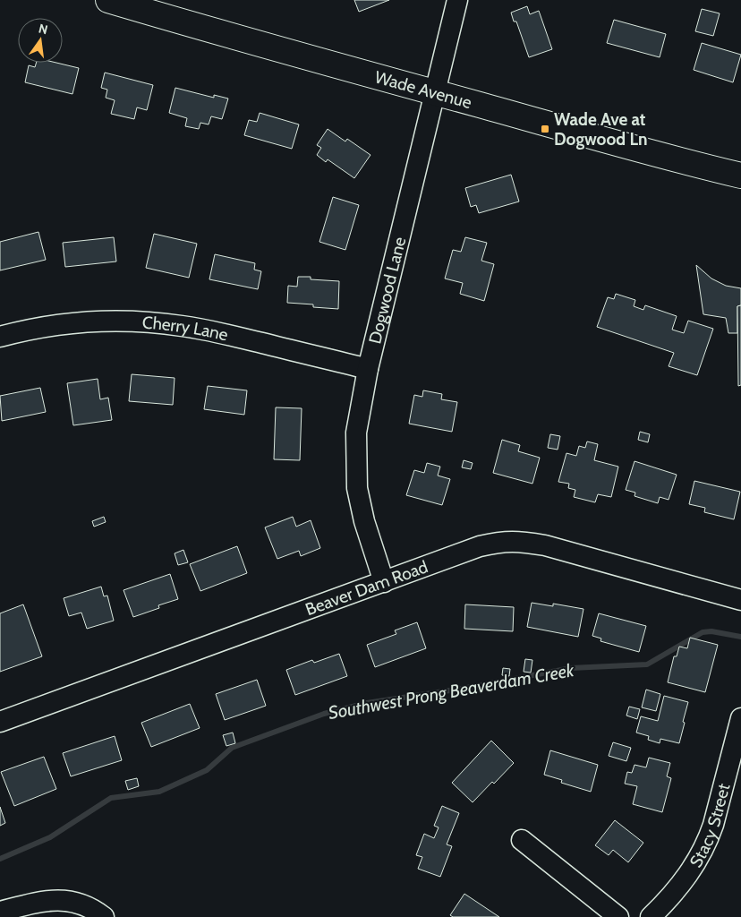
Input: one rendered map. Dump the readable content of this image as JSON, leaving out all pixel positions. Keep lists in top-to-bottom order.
{
  "streets": {
    "main road": ["Wade Avenue"],
    "street": [
      "Dogwood Lane",
      "Cherry Lane",
      "Beaver Dam Road",
      "Stacy Street"
    ]
  },
  "crossings": [
    ["Wade Avenue", "Dogwood Lane"],
    ["Dogwood Lane", "Cherry Lane"],
    ["Dogwood Lane", "Beaver Dam Road"]
  ],
  "water": ["Southwest Prong Beaverdam Creek"],
  "places": {
    "transit": ["Wade Ave at Dogwood Ln"]
  },
  "north": "top"
}
